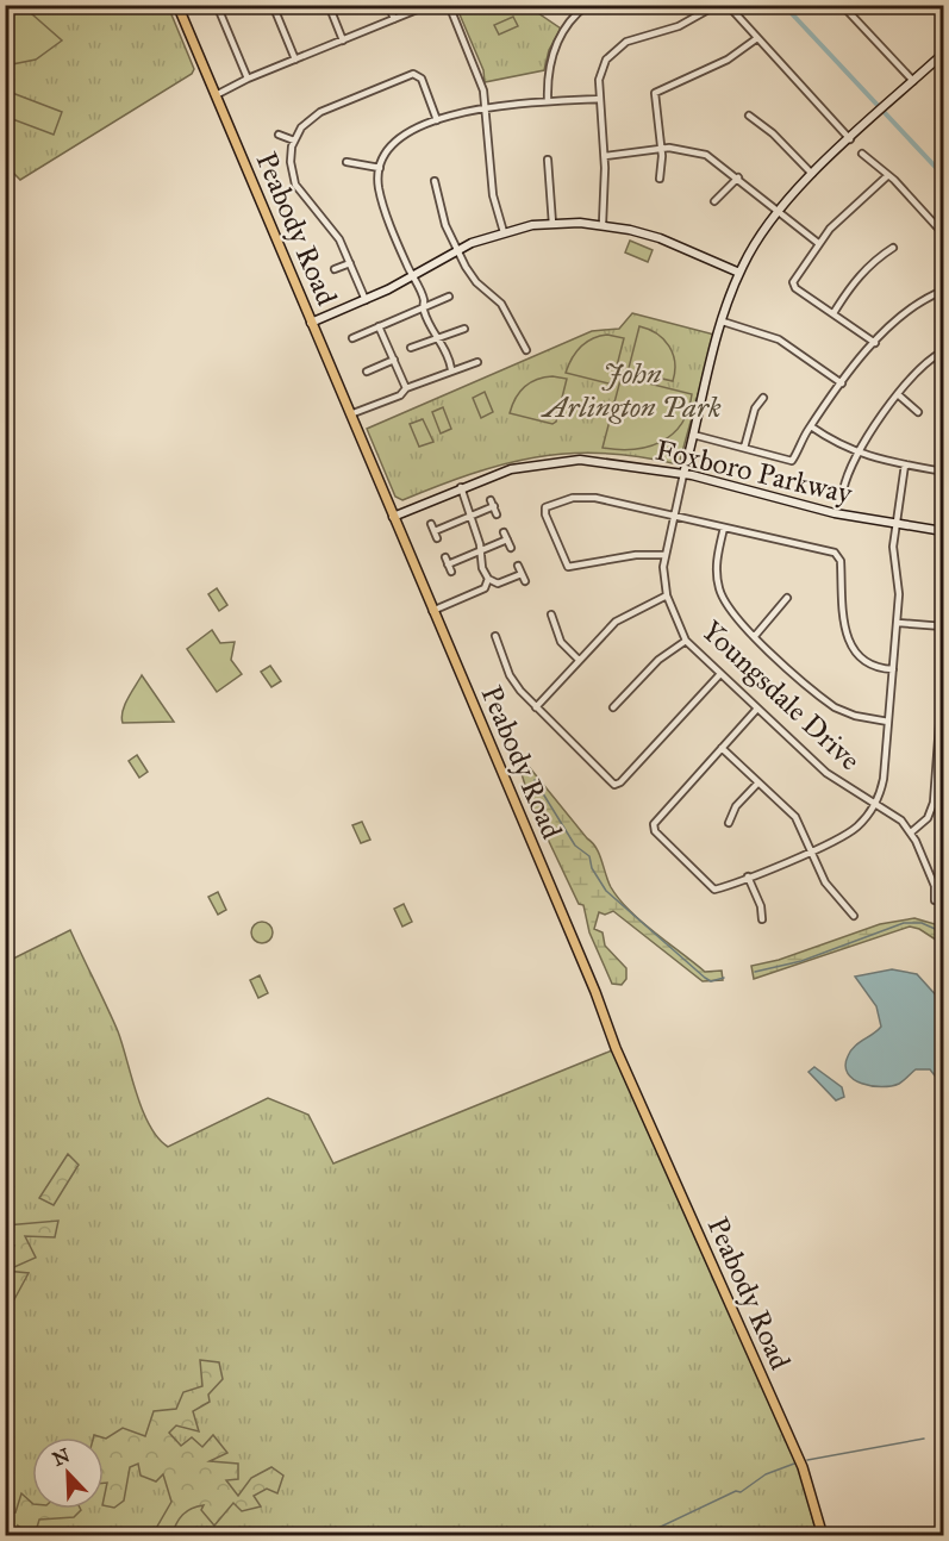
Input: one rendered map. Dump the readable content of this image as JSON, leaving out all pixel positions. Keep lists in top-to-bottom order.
{
  "streets": {
    "main road": ["Peabody Road"],
    "street": ["Foxboro Parkway", "Youngsdale Drive"]
  },
  "crossings": [
    ["Peabody Road", "Foxboro Parkway"],
    ["Foxboro Parkway", "Youngsdale Drive"]
  ],
  "parks": ["John Arlington Park"],
  "north": "top left"
}
